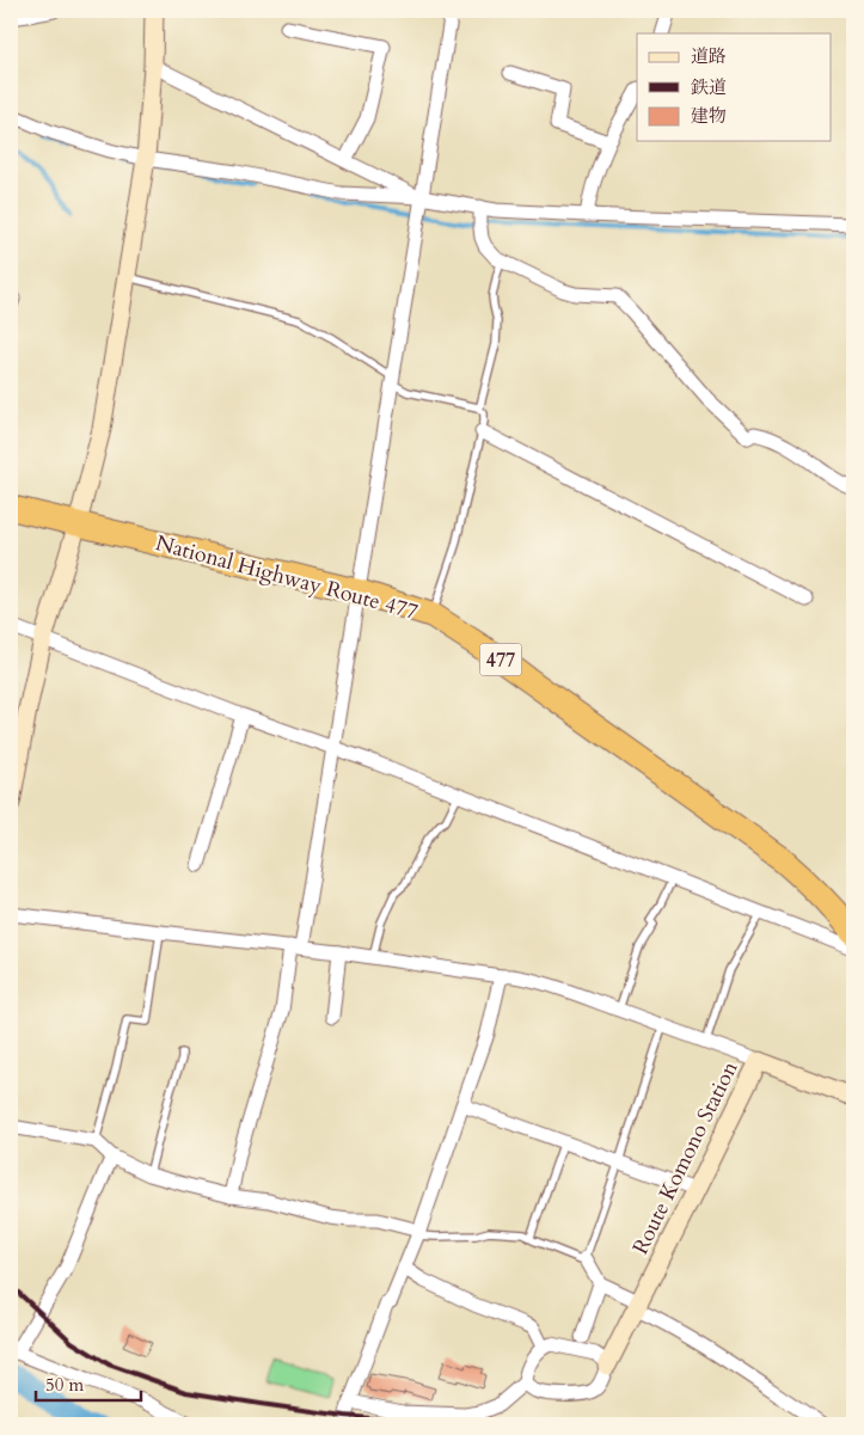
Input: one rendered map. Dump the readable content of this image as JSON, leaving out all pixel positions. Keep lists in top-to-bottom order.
{
  "streets": {
    "highway": ["National Highway Route 477", "477"],
    "street": ["Route Komono Station"]
  },
  "legend": ["道路", "鉄道", "建物"],
  "scale_bar": "50 m"
}
